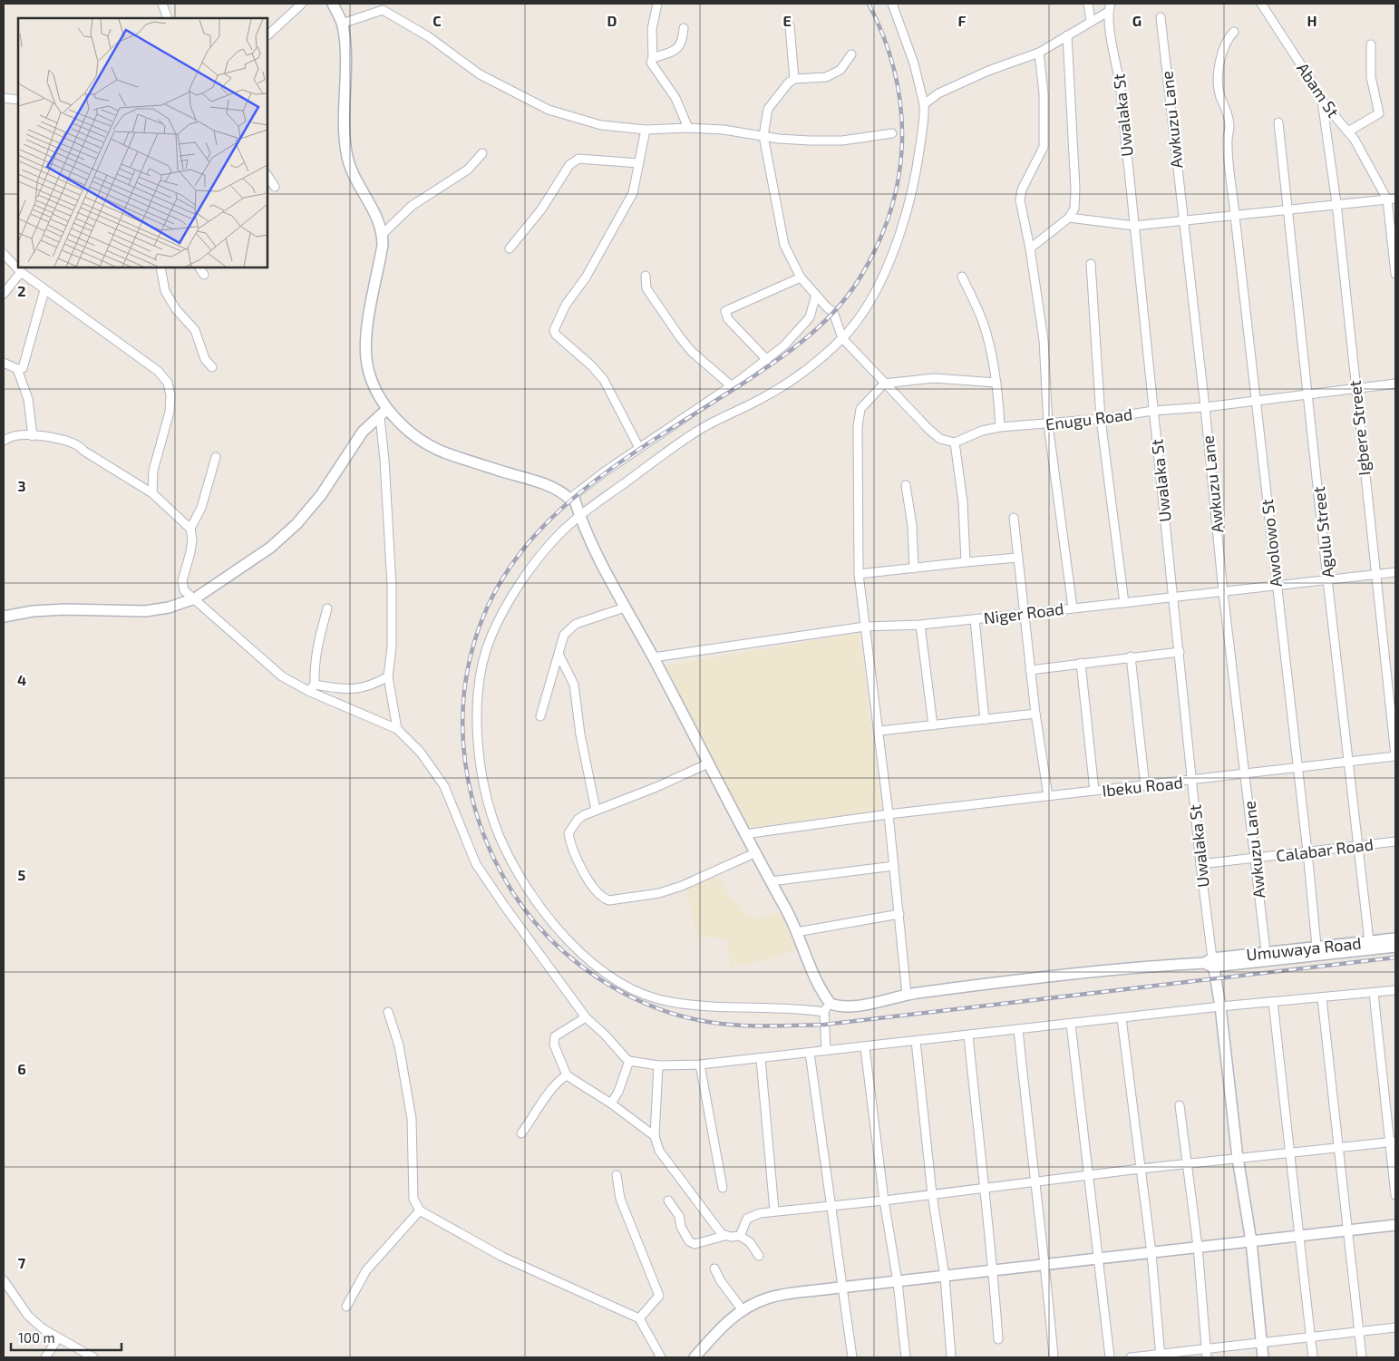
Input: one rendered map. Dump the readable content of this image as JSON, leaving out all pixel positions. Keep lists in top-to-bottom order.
{
  "streets": {
    "street": [
      "Abam St",
      "Uwalaka St",
      "Awkuzu Lane",
      "Enugu Road",
      "Igbere Street",
      "Agulu Street",
      "Awolowo St",
      "Niger Road",
      "Ibeku Road",
      "Calabar Road",
      "Umuwaya Road"
    ]
  },
  "crossings": [
    ["Abam St", "Igbere Street"],
    ["Uwalaka St", "Enugu Road"],
    ["Uwalaka St", "Niger Road"],
    ["Uwalaka St", "Ibeku Road"],
    ["Uwalaka St", "Calabar Road"],
    ["Uwalaka St", "Umuwaya Road"],
    ["Awkuzu Lane", "Enugu Road"],
    ["Awkuzu Lane", "Niger Road"],
    ["Awkuzu Lane", "Ibeku Road"],
    ["Awkuzu Lane", "Calabar Road"],
    ["Awkuzu Lane", "Umuwaya Road"],
    ["Enugu Road", "Igbere Street"],
    ["Enugu Road", "Agulu Street"],
    ["Enugu Road", "Awolowo St"],
    ["Igbere Street", "Niger Road"],
    ["Igbere Street", "Ibeku Road"],
    ["Agulu Street", "Niger Road"],
    ["Agulu Street", "Ibeku Road"],
    ["Agulu Street", "Calabar Road"],
    ["Agulu Street", "Umuwaya Road"],
    ["Awolowo St", "Niger Road"],
    ["Awolowo St", "Ibeku Road"],
    ["Awolowo St", "Calabar Road"],
    ["Awolowo St", "Umuwaya Road"]
  ],
  "scale_bar": "100 m",
  "grid": {
    "columns": [
      "C",
      "D",
      "E",
      "F",
      "G",
      "H"
    ],
    "rows": [
      "2",
      "3",
      "4",
      "5",
      "6",
      "7"
    ]
  }
}
